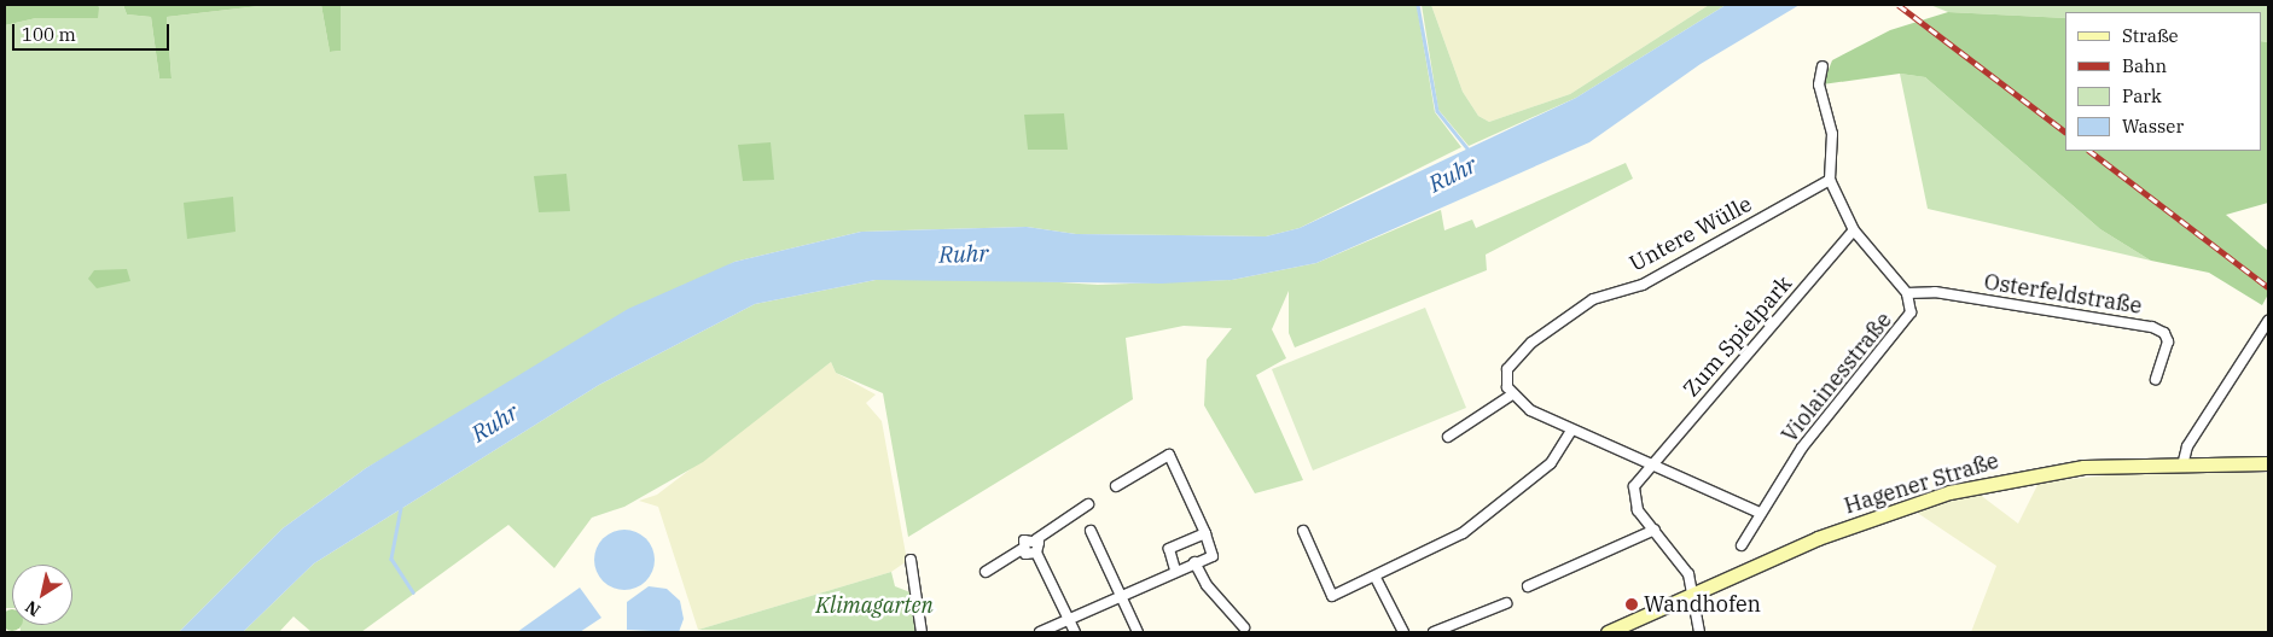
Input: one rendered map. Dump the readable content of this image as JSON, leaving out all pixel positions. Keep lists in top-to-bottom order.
{
  "streets": {
    "main road": ["Hagener Straße"],
    "street": [
      "Untere Wülle",
      "Osterfeldstraße",
      "Zum Spielpark",
      "Violainesstraße"
    ]
  },
  "crossings": [
    ["Untere Wülle", "Violainesstraße"],
    ["Osterfeldstraße", "Violainesstraße"],
    ["Zum Spielpark", "Violainesstraße"]
  ],
  "water": ["Ruhr"],
  "parks": ["Klimagarten"],
  "places": ["Wandhofen"],
  "legend": [
    "Straße",
    "Bahn",
    "Park",
    "Wasser"
  ],
  "scale_bar": "100 m",
  "north": "bottom left"
}
